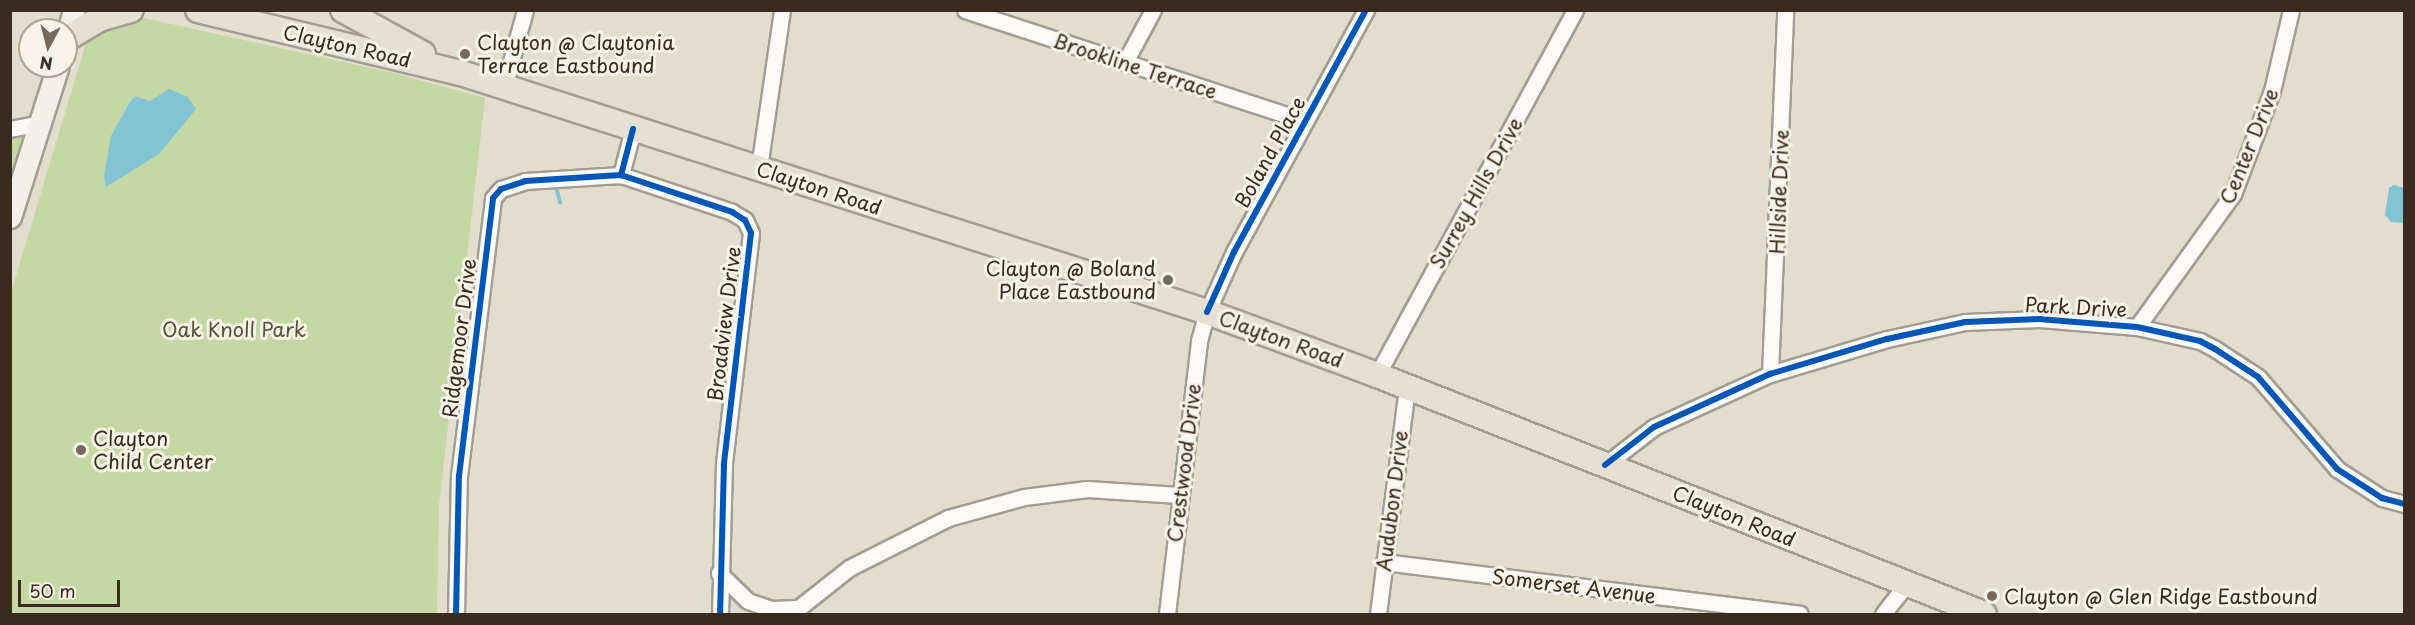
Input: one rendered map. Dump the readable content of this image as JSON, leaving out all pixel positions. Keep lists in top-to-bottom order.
{
  "streets": {
    "main road": ["Clayton Road"],
    "street": [
      "Brookline Terrace",
      "Center Drive",
      "Boland Place",
      "Hillside Drive",
      "Surrey Hills Drive",
      "Park Drive",
      "Broadview Drive",
      "Ridgemoor Drive",
      "Crestwood Drive",
      "Audubon Drive",
      "Somerset Avenue"
    ]
  },
  "crossings": [
    ["Clayton Road", "Boland Place"],
    ["Clayton Road", "Surrey Hills Drive"],
    ["Clayton Road", "Park Drive"],
    ["Clayton Road", "Crestwood Drive"],
    ["Clayton Road", "Audubon Drive"],
    ["Brookline Terrace", "Boland Place"],
    ["Center Drive", "Park Drive"],
    ["Boland Place", "Crestwood Drive"],
    ["Hillside Drive", "Park Drive"],
    ["Broadview Drive", "Ridgemoor Drive"],
    ["Audubon Drive", "Somerset Avenue"]
  ],
  "parks": ["Oak Knoll Park"],
  "places": [
    "Clayton @ Claytonia Terrace Eastbound",
    "Clayton @ Boland Place Eastbound",
    "Clayton Child Center",
    "Clayton @ Glen Ridge Eastbound"
  ],
  "scale_bar": "50 m",
  "north": "bottom"
}
